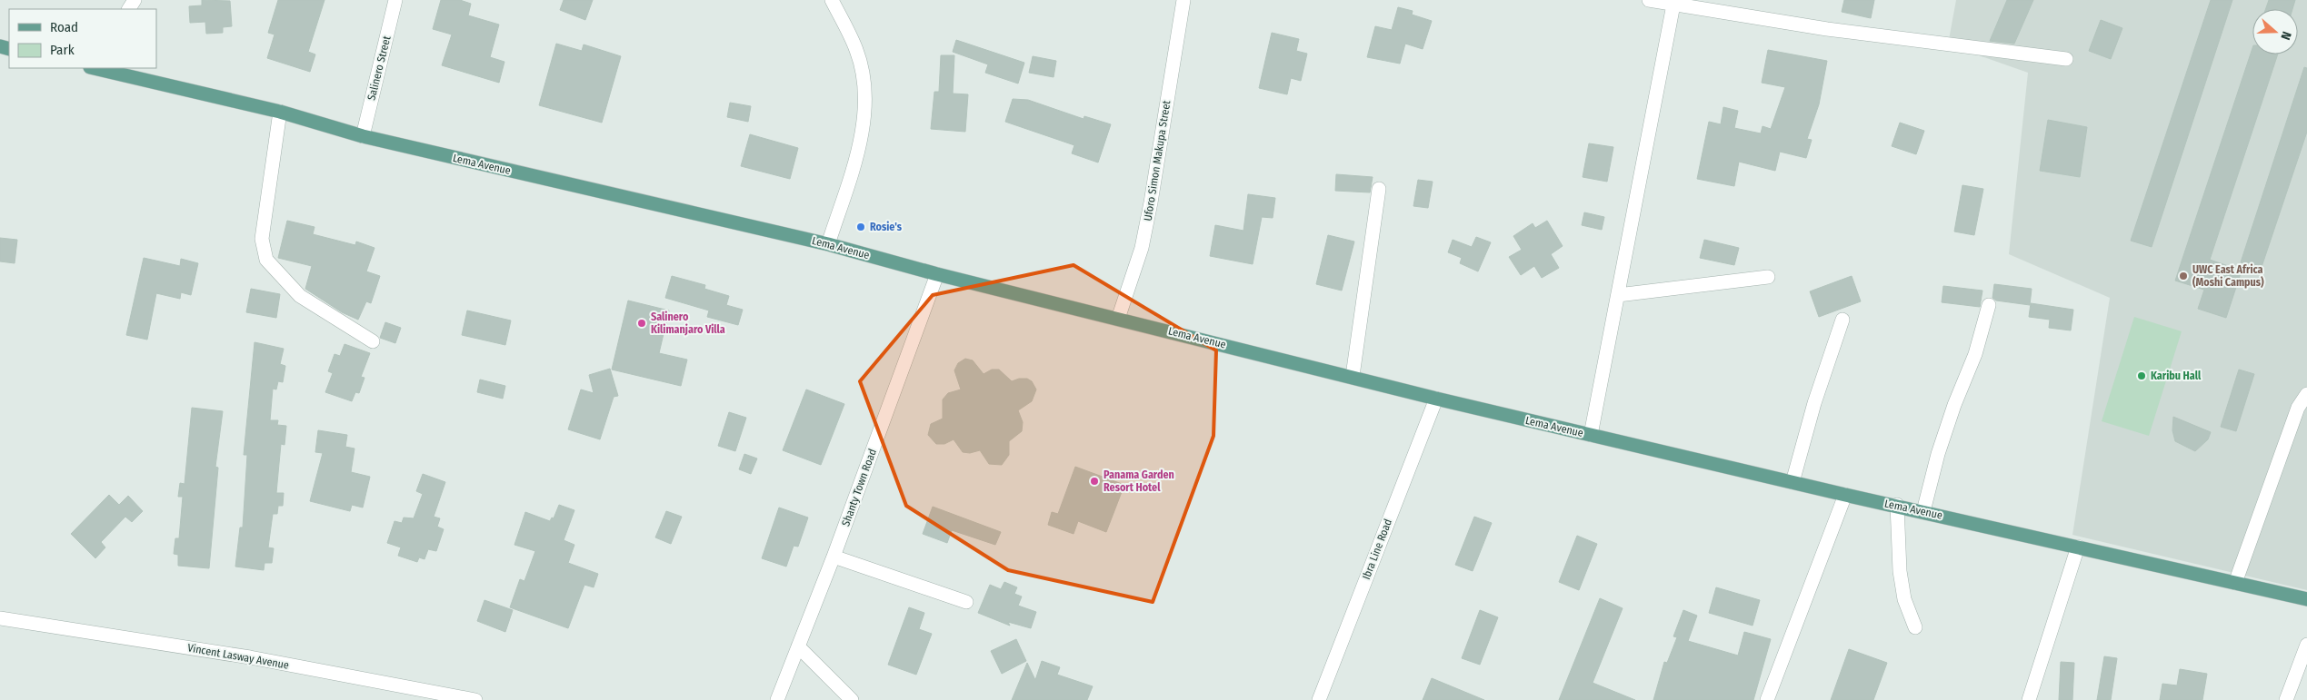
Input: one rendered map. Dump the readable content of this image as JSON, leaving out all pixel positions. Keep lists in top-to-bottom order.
{
  "streets": {
    "main road": ["Lema Avenue"],
    "street": [
      "Salinero Street",
      "Uforo Simon Makupa Street",
      "Shanty Town Road",
      "Ibra Line Road",
      "Vincent Lasway Avenue"
    ]
  },
  "crossings": [
    ["Salinero Street", "Lema Avenue"],
    ["Uforo Simon Makupa Street", "Lema Avenue"],
    ["Lema Avenue", "Shanty Town Road"],
    ["Lema Avenue", "Ibra Line Road"]
  ],
  "places": [
    "Rosie's",
    "UWC East Africa (Moshi Campus)",
    "Salinero Kilimanjaro Villa",
    "Karibu Hall",
    "Panama Garden Resort Hotel"
  ],
  "legend": ["Road", "Park"],
  "north": "right"
}
